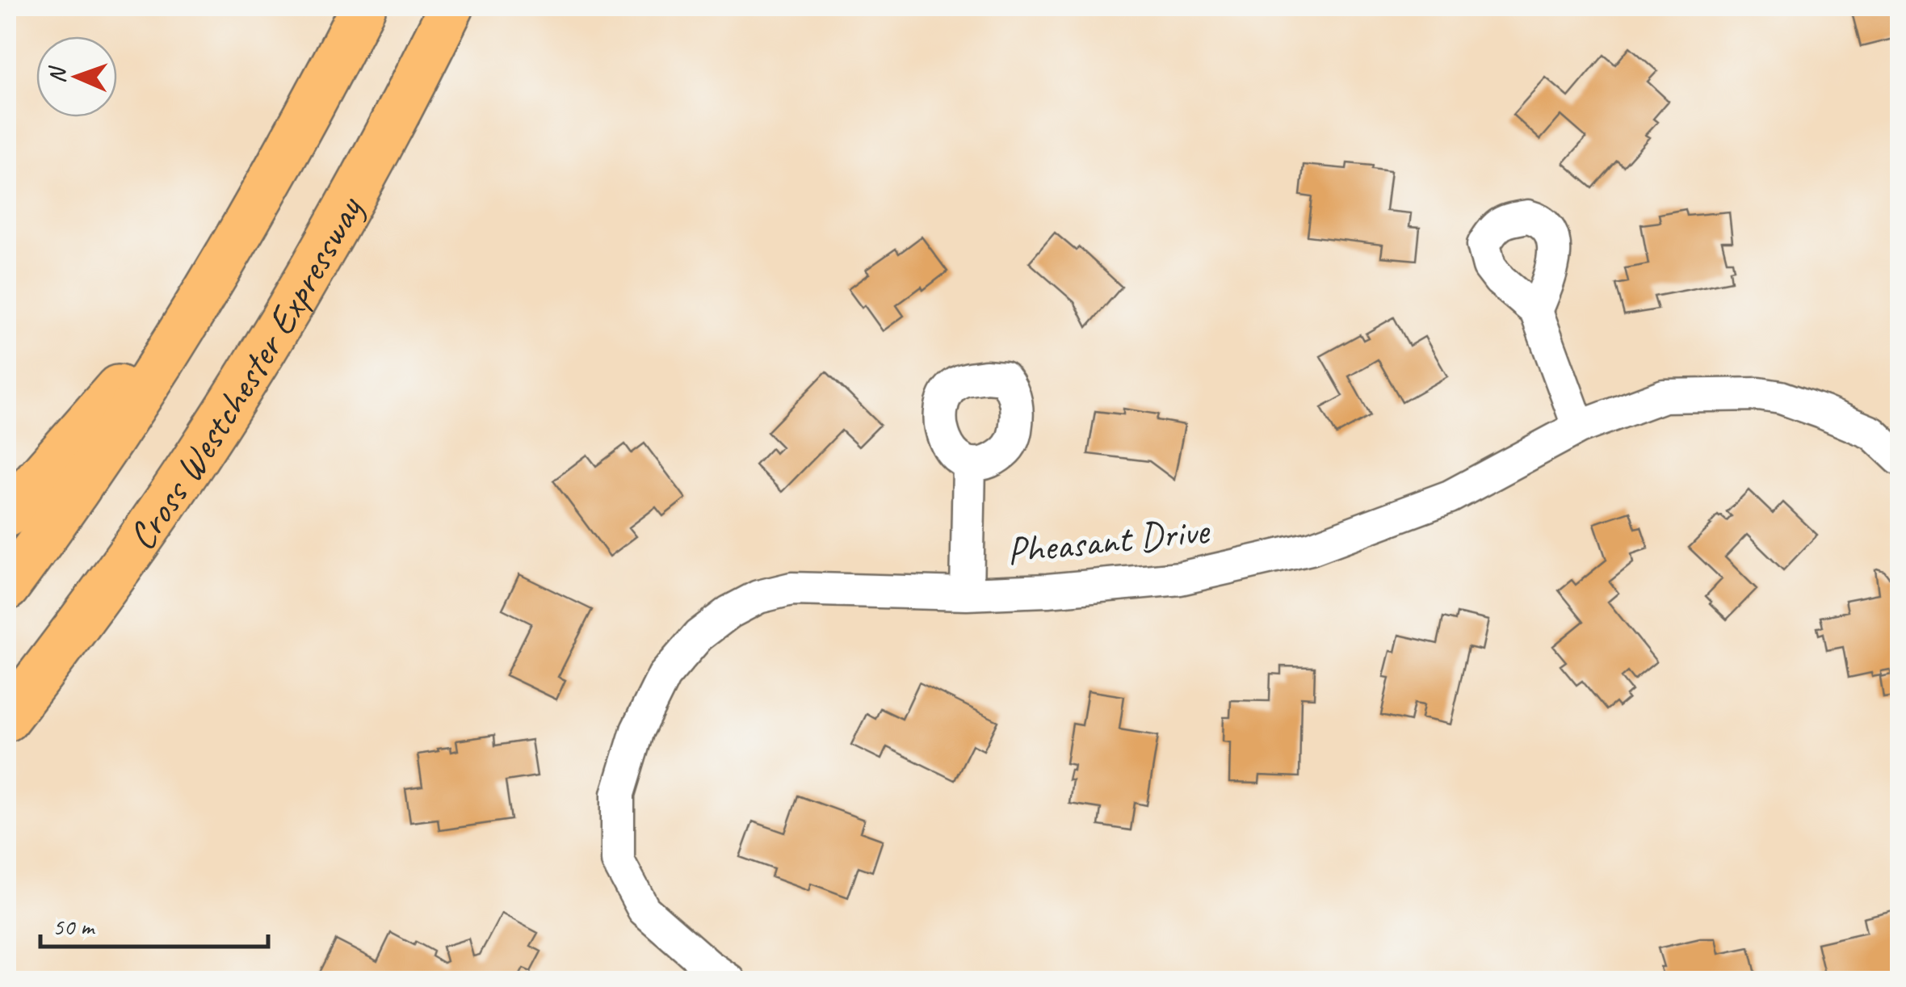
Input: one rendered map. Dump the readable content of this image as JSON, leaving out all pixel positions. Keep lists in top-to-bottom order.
{
  "streets": {
    "highway": ["Cross Westchester Expressway"],
    "street": ["Pheasant Drive"]
  },
  "scale_bar": "50 m",
  "north": "left"
}
